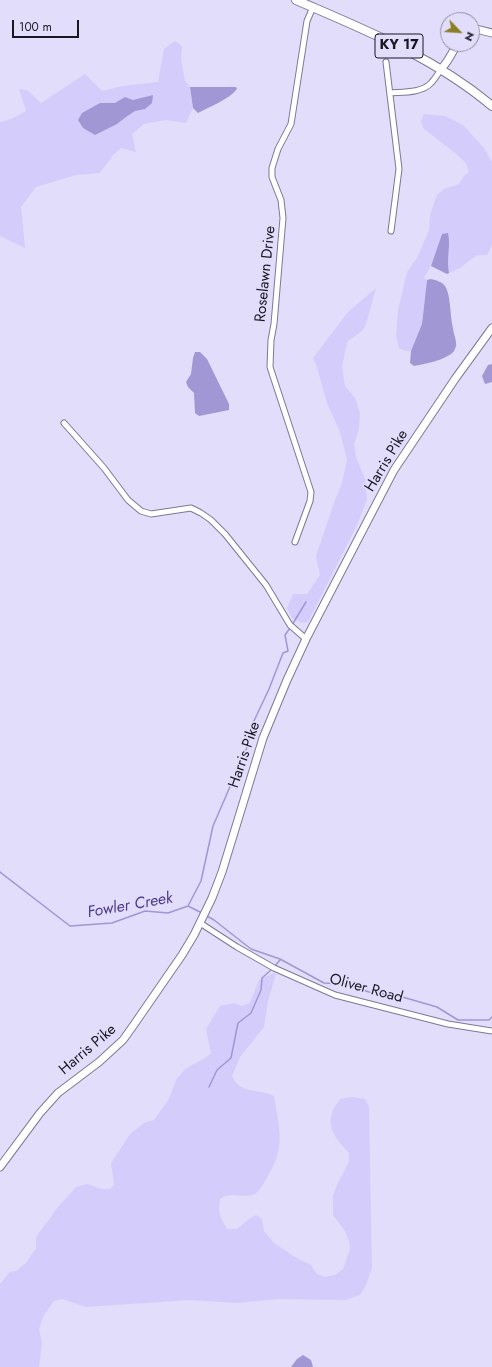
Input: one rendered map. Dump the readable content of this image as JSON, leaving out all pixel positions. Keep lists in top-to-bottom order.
{
  "streets": {
    "main road": ["KY 17", "Harris Pike"],
    "street": ["Roselawn Drive", "Oliver Road"]
  },
  "crossings": [
    ["KY 17", "Roselawn Drive"],
    ["Harris Pike", "Oliver Road"]
  ],
  "water": ["Fowler Creek"],
  "scale_bar": "100 m",
  "north": "bottom right"
}
